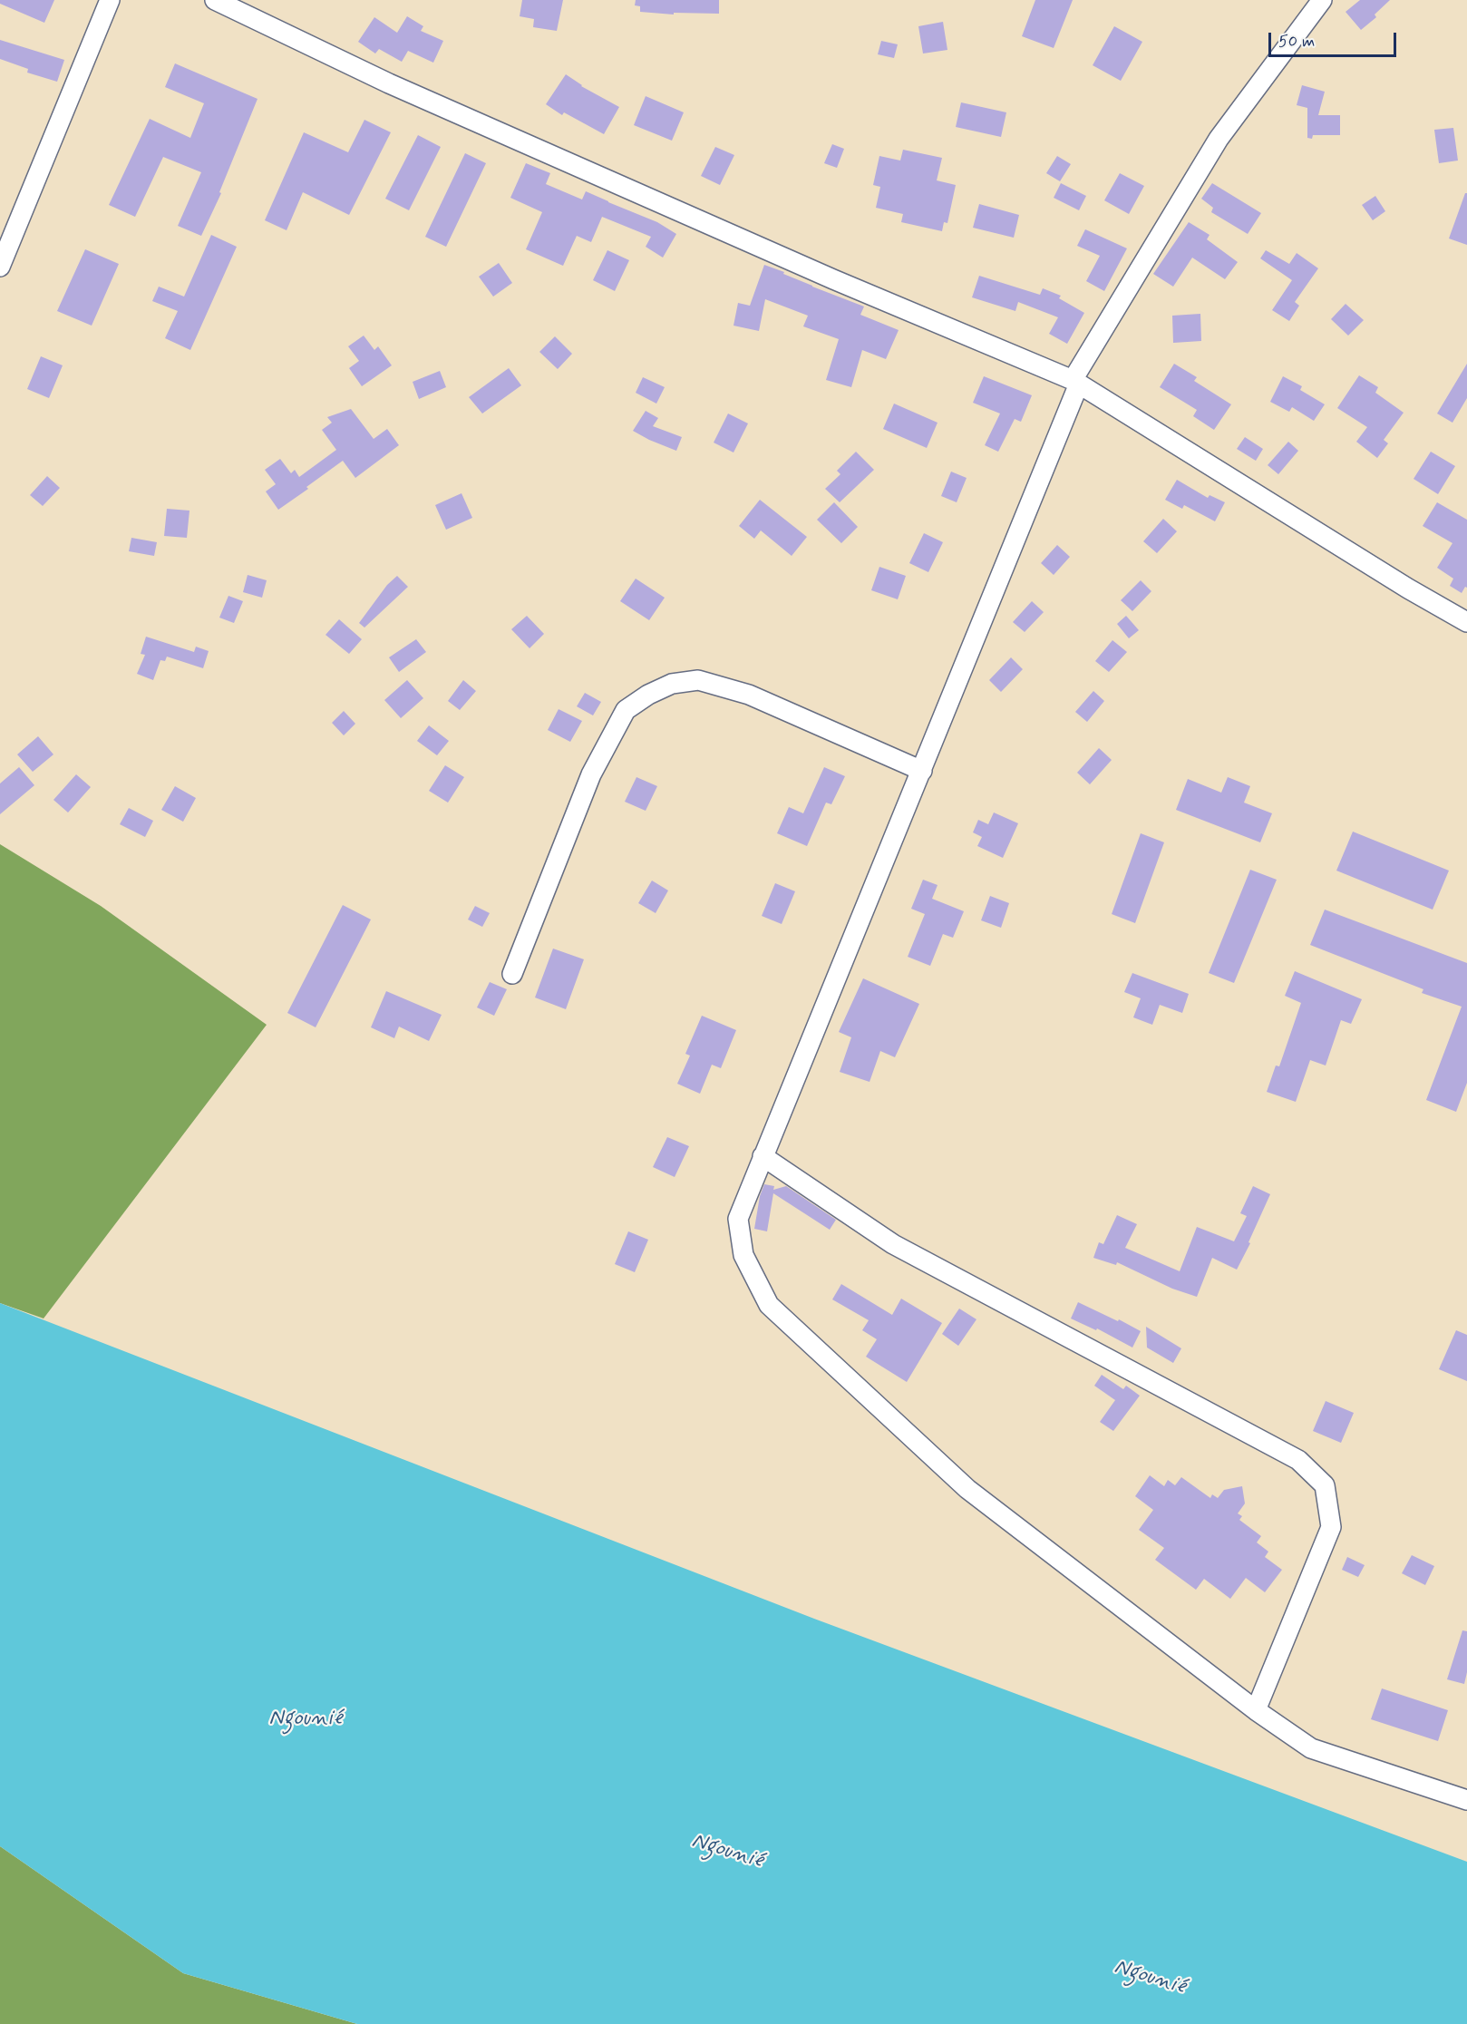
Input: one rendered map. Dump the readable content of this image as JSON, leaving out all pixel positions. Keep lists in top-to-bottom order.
{
  "water": ["Ngounié"],
  "scale_bar": "50 m"
}
